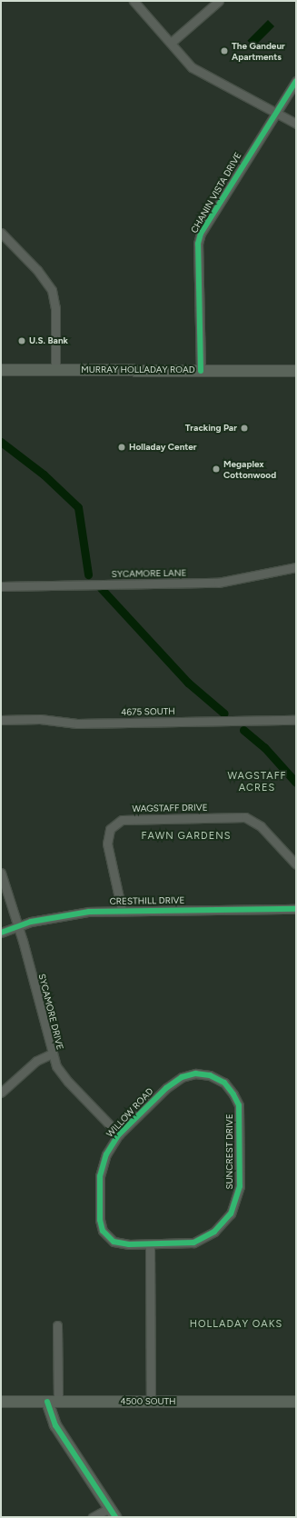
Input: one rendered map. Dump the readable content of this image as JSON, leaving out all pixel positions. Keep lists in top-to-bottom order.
{
  "streets": {
    "main road": ["MURRAY HOLLADAY ROAD", "4500 SOUTH"],
    "street": [
      "CHANIN VISTA DRIVE",
      "SYCAMORE LANE",
      "4675 SOUTH",
      "WAGSTAFF DRIVE",
      "CRESTHILL DRIVE",
      "SYCAMORE DRIVE",
      "WILLOW ROAD",
      "SUNCREST DRIVE"
    ]
  },
  "crossings": [
    ["CHANIN VISTA DRIVE", "MURRAY HOLLADAY ROAD"],
    ["WAGSTAFF DRIVE", "CRESTHILL DRIVE"],
    ["CRESTHILL DRIVE", "SYCAMORE DRIVE"],
    ["SYCAMORE DRIVE", "WILLOW ROAD"],
    ["WILLOW ROAD", "SUNCREST DRIVE"]
  ],
  "districts": ["WAGSTAFF ACRES", "FAWN GARDENS", "HOLLADAY OAKS"],
  "places": [
    "The Gandeur Apartments",
    "U.S. Bank",
    "Tracking Par",
    "Holladay Center",
    "Megaplex Cottonwood"
  ]
}
